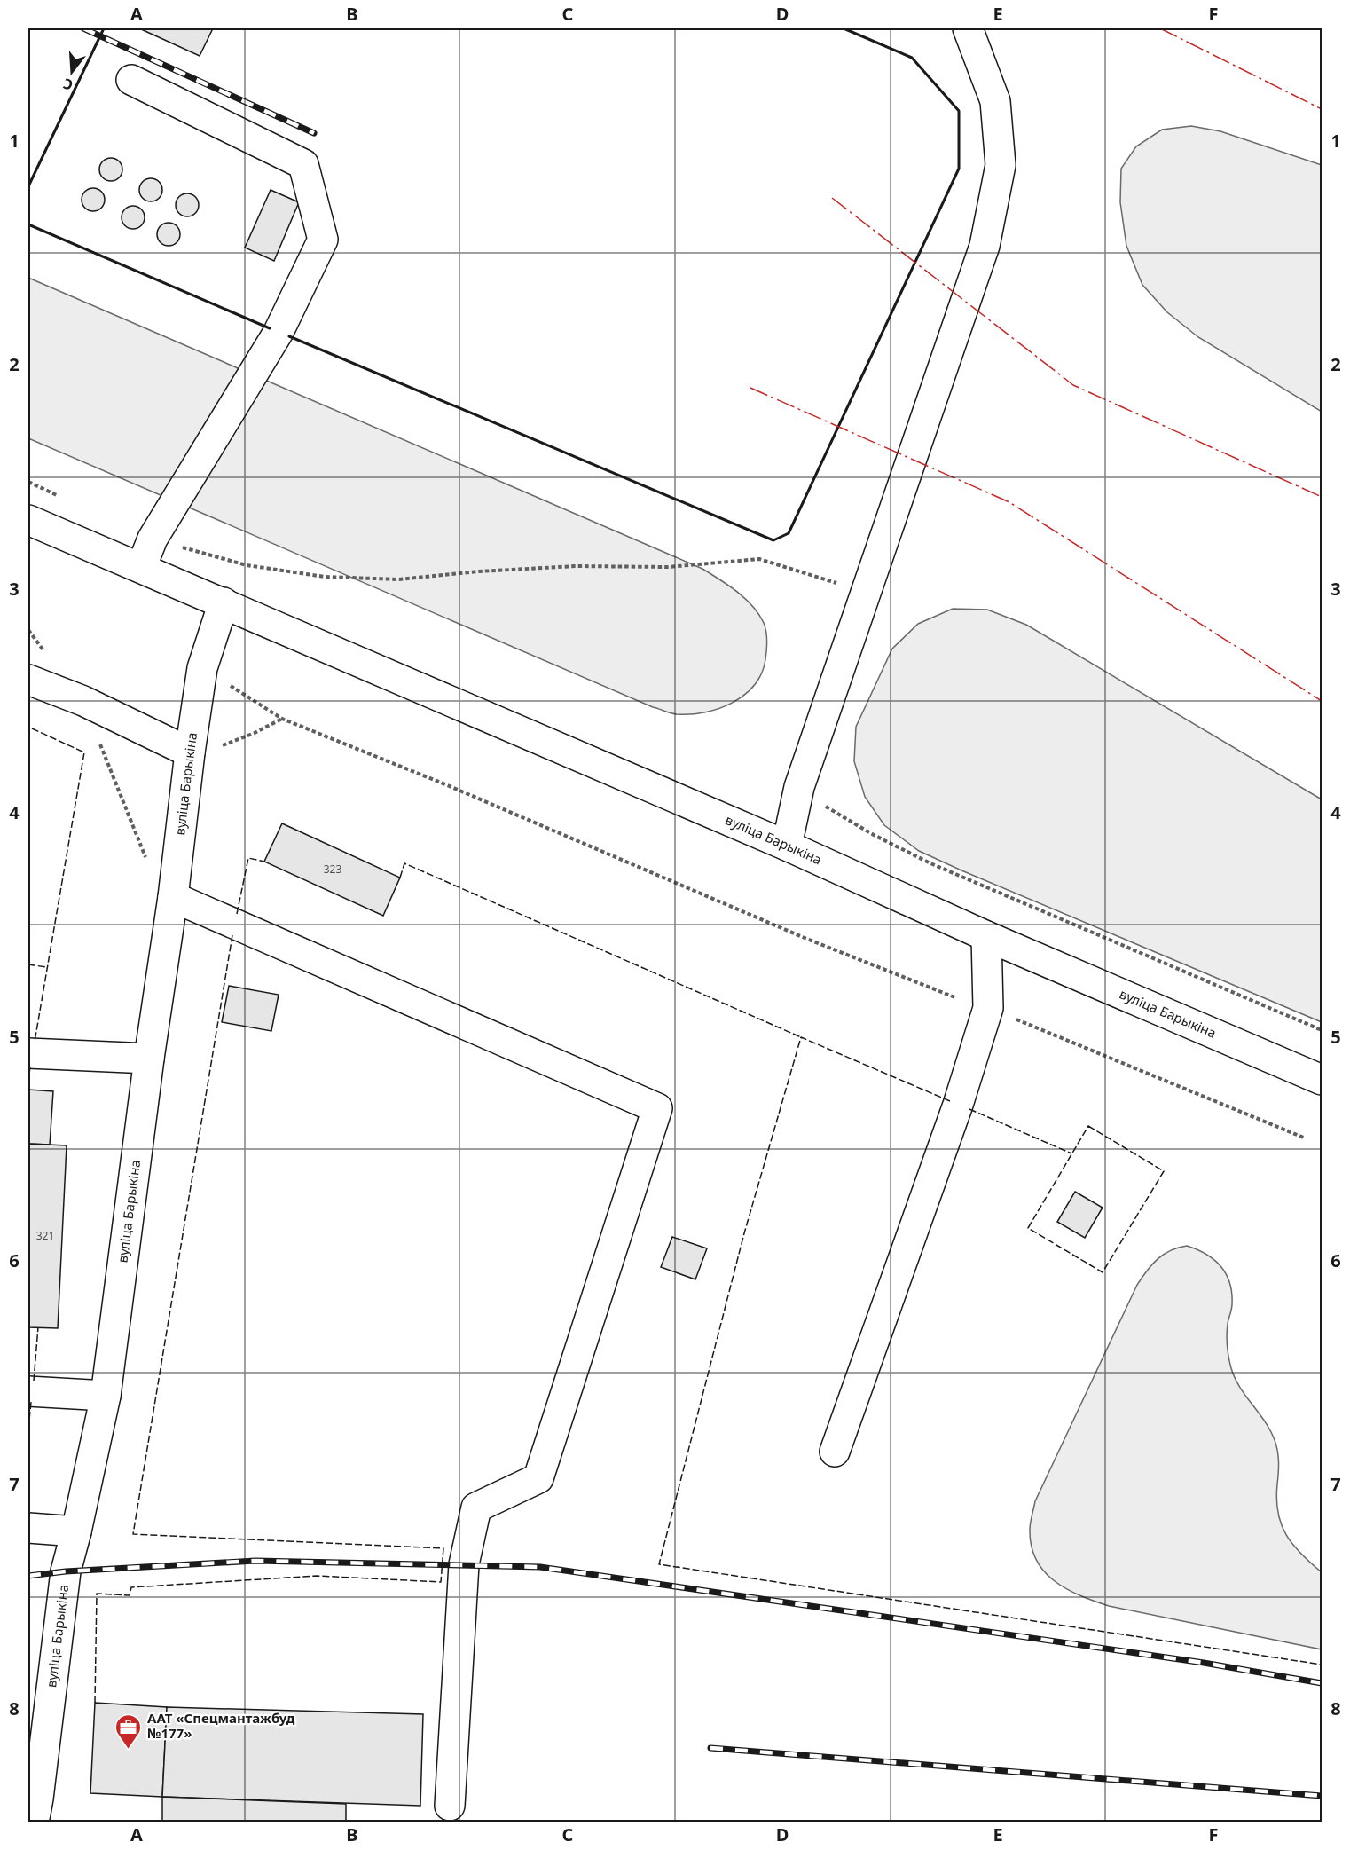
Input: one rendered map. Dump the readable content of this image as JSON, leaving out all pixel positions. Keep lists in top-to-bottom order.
{
  "streets": {
    "main road": ["вуліца Барыкіна"]
  },
  "places": {
    "office": ["ААТ «Спецмантажбуд №177»"]
  },
  "house_numbers": ["323", "321"],
  "north": "bottom",
  "grid": {
    "columns": [
      "A",
      "B",
      "C",
      "D",
      "E",
      "F"
    ],
    "rows": [
      "1",
      "2",
      "3",
      "4",
      "5",
      "6",
      "7",
      "8"
    ]
  }
}
